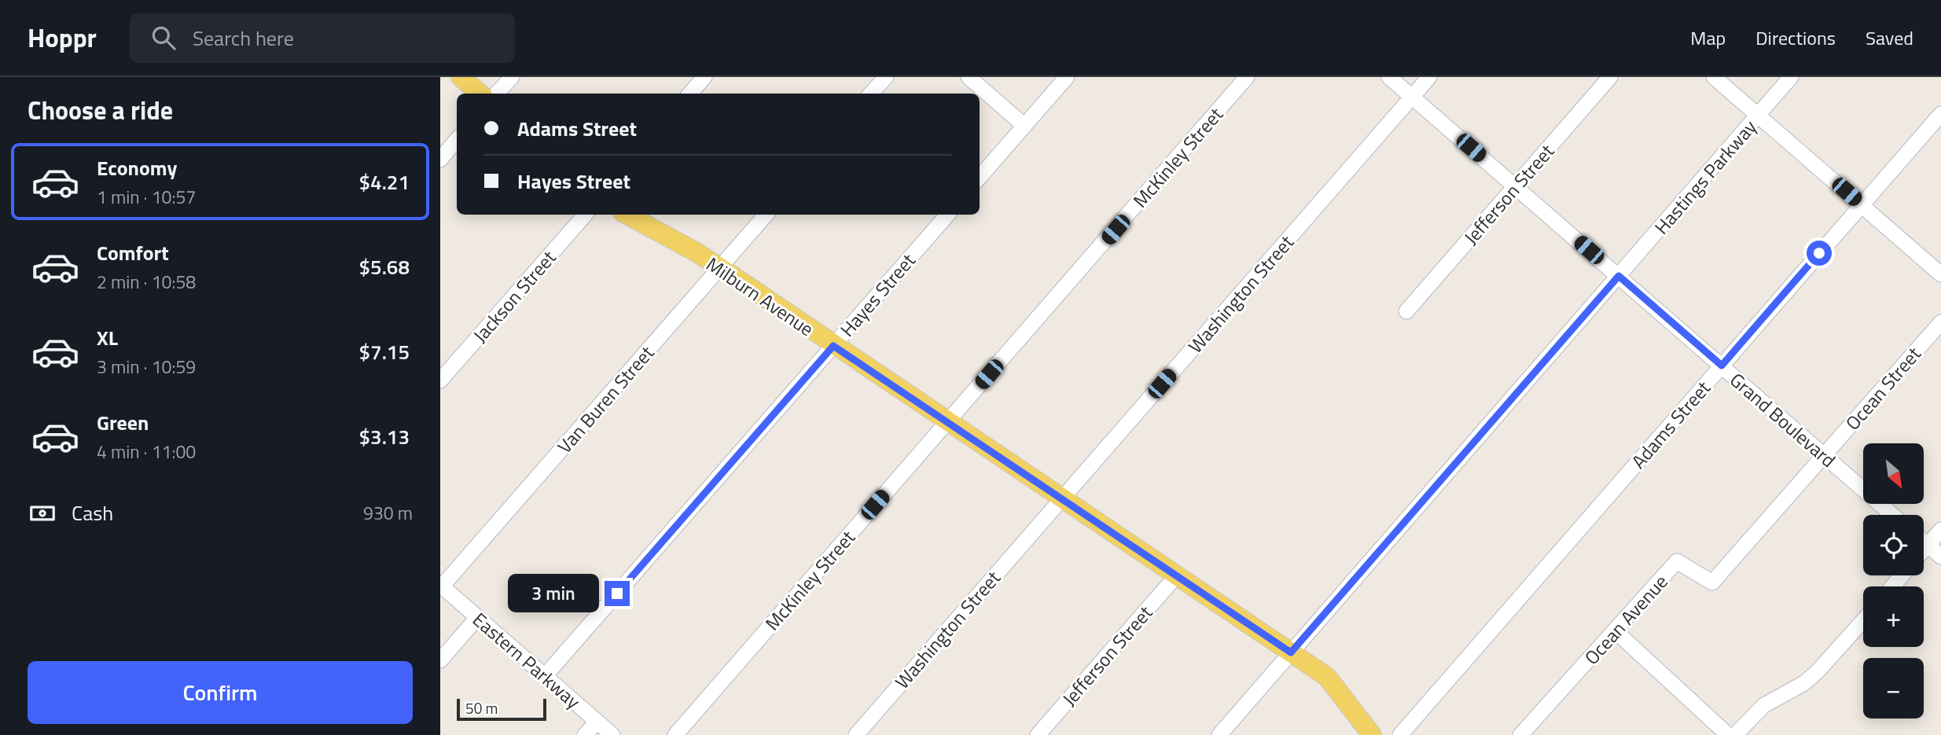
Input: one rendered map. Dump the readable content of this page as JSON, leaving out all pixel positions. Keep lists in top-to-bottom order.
{
  "streets": {
    "main road": ["Milburn Avenue"],
    "street": [
      "McKinley Street",
      "Hastings Parkway",
      "Jefferson Street",
      "Washington Street",
      "Hayes Street",
      "Jackson Street",
      "Ocean Street",
      "Van Buren Street",
      "Grand Boulevard",
      "Adams Street",
      "Ocean Avenue",
      "Eastern Parkway"
    ]
  },
  "crossings": [
    ["McKinley Street", "Milburn Avenue"],
    ["Hastings Parkway", "Milburn Avenue"],
    ["Hastings Parkway", "Grand Boulevard"],
    ["Jefferson Street", "Milburn Avenue"],
    ["Jefferson Street", "Grand Boulevard"],
    ["Washington Street", "Milburn Avenue"],
    ["Washington Street", "Grand Boulevard"],
    ["Hayes Street", "Milburn Avenue"],
    ["Hayes Street", "Eastern Parkway"],
    ["Milburn Avenue", "Van Buren Street"],
    ["Ocean Street", "Grand Boulevard"],
    ["Ocean Street", "Ocean Avenue"],
    ["Van Buren Street", "Eastern Parkway"],
    ["Grand Boulevard", "Adams Street"],
    ["Grand Boulevard", "Ocean Avenue"]
  ],
  "scale_bar": "50 m",
  "north": "bottom right",
  "page": {
    "header": "Hoppr",
    "search": "Search here",
    "nav": ["Map", "Directions", "Saved"],
    "heading": "Choose a ride",
    "banner": ["Adams Street", "Hayes Street"],
    "list": [
      {
        "name": "Economy",
        "note": "1 min · 10:57",
        "value": "$4.21"
      },
      {
        "name": "Comfort",
        "note": "2 min · 10:58",
        "value": "$5.68"
      },
      {
        "name": "XL",
        "note": "3 min · 10:59",
        "value": "$7.15"
      },
      {
        "name": "Green",
        "note": "4 min · 11:00",
        "value": "$3.13"
      }
    ],
    "map_buttons": ["+", "−"],
    "pay": ["Cash", "930 m"],
    "bubble": "3 min",
    "buttons": "Confirm",
    "scale": "50 m"
  }
}
